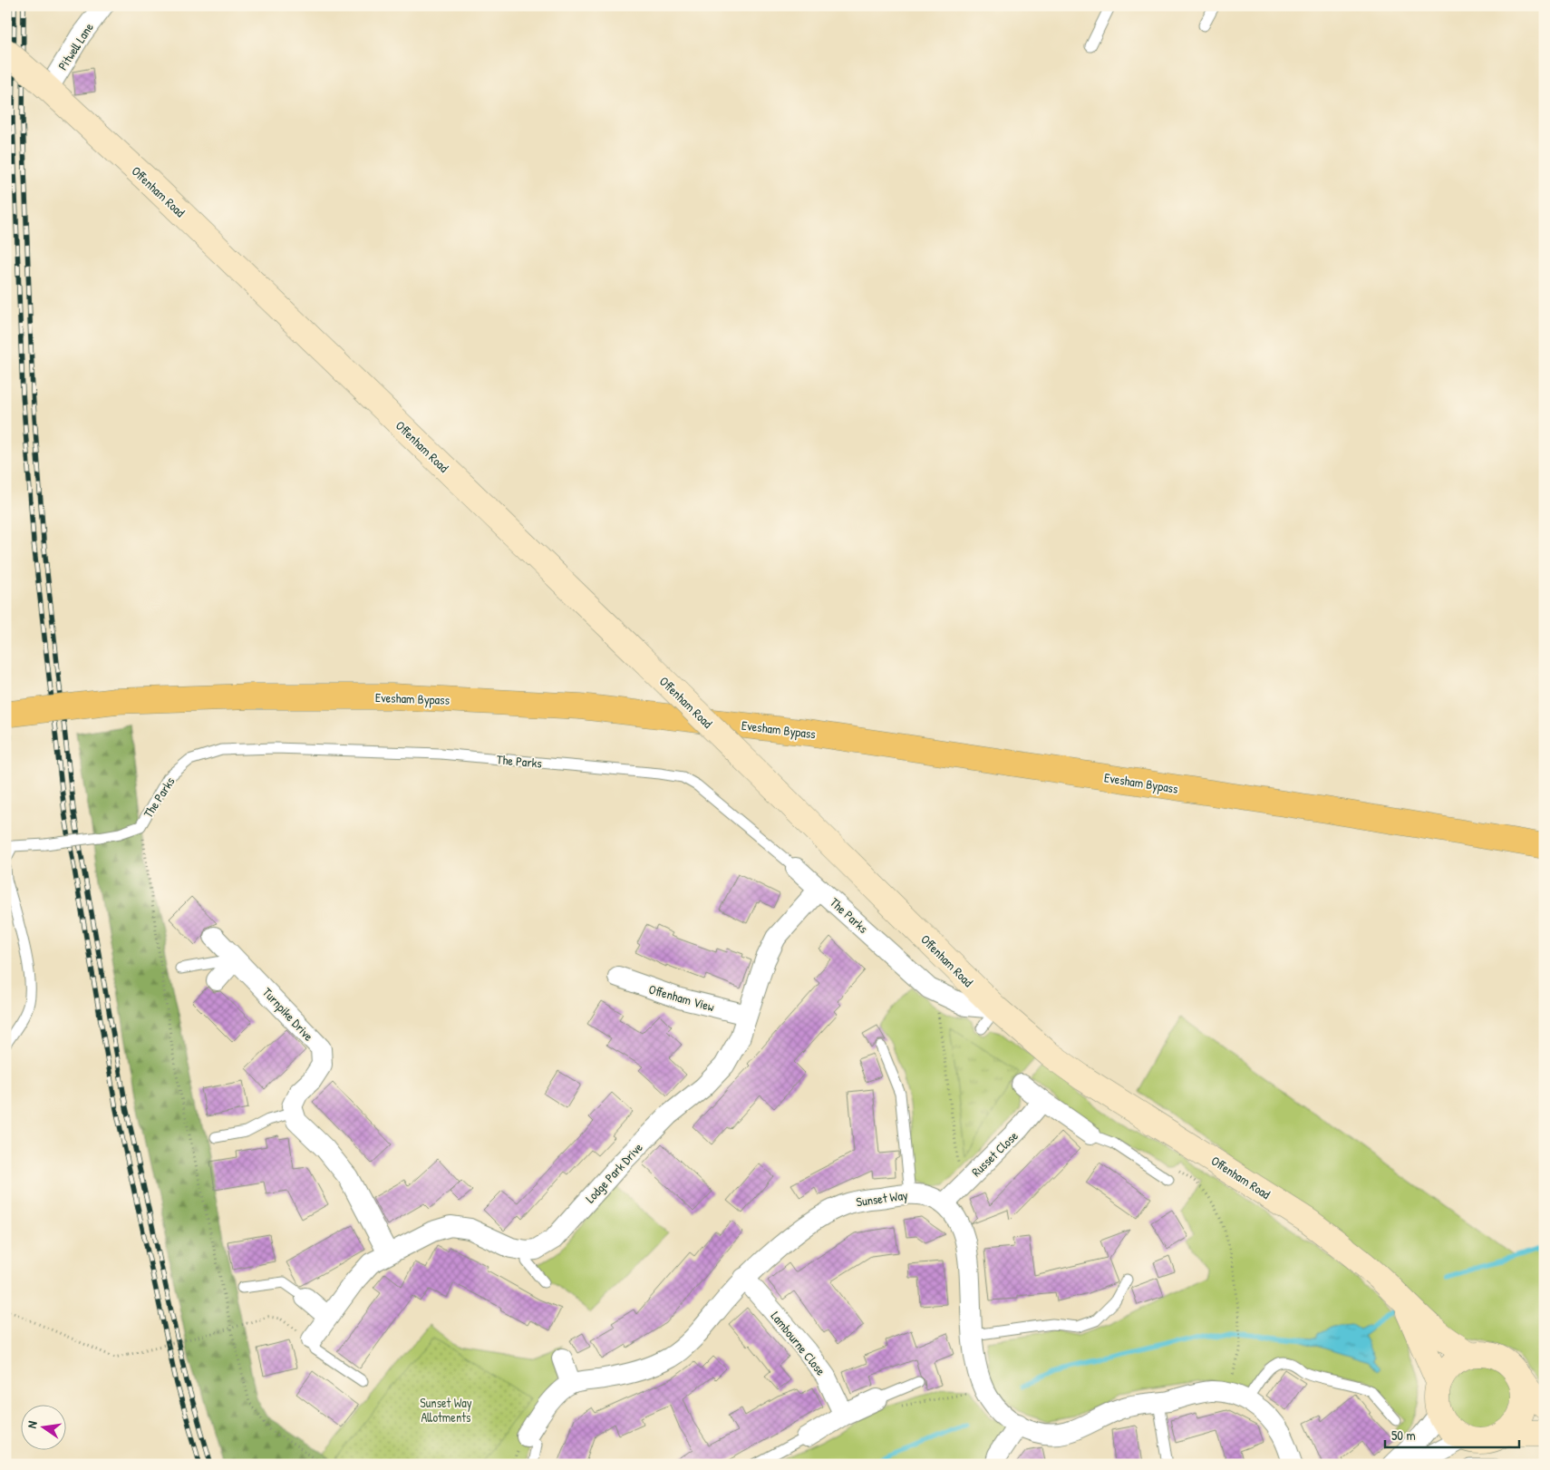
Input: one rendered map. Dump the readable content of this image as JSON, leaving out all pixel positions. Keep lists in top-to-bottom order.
{
  "streets": {
    "highway": ["Evesham Bypass"],
    "main road": ["Offenham Road"],
    "street": [
      "Pitwell Lane",
      "The Parks",
      "Offenham View",
      "Turnpike Drive",
      "Russet Close",
      "Lodge Park Drive",
      "Sunset Way",
      "Lambourne Close"
    ]
  },
  "crossings": [
    ["Pitwell Lane", "Offenham Road"],
    ["Offenham Road", "The Parks"],
    ["The Parks", "Lodge Park Drive"],
    ["Offenham View", "Lodge Park Drive"],
    ["Russet Close", "Sunset Way"],
    ["Sunset Way", "Lambourne Close"]
  ],
  "parks": ["Sunset Way Allotments"],
  "scale_bar": "50 m",
  "north": "left"
}
